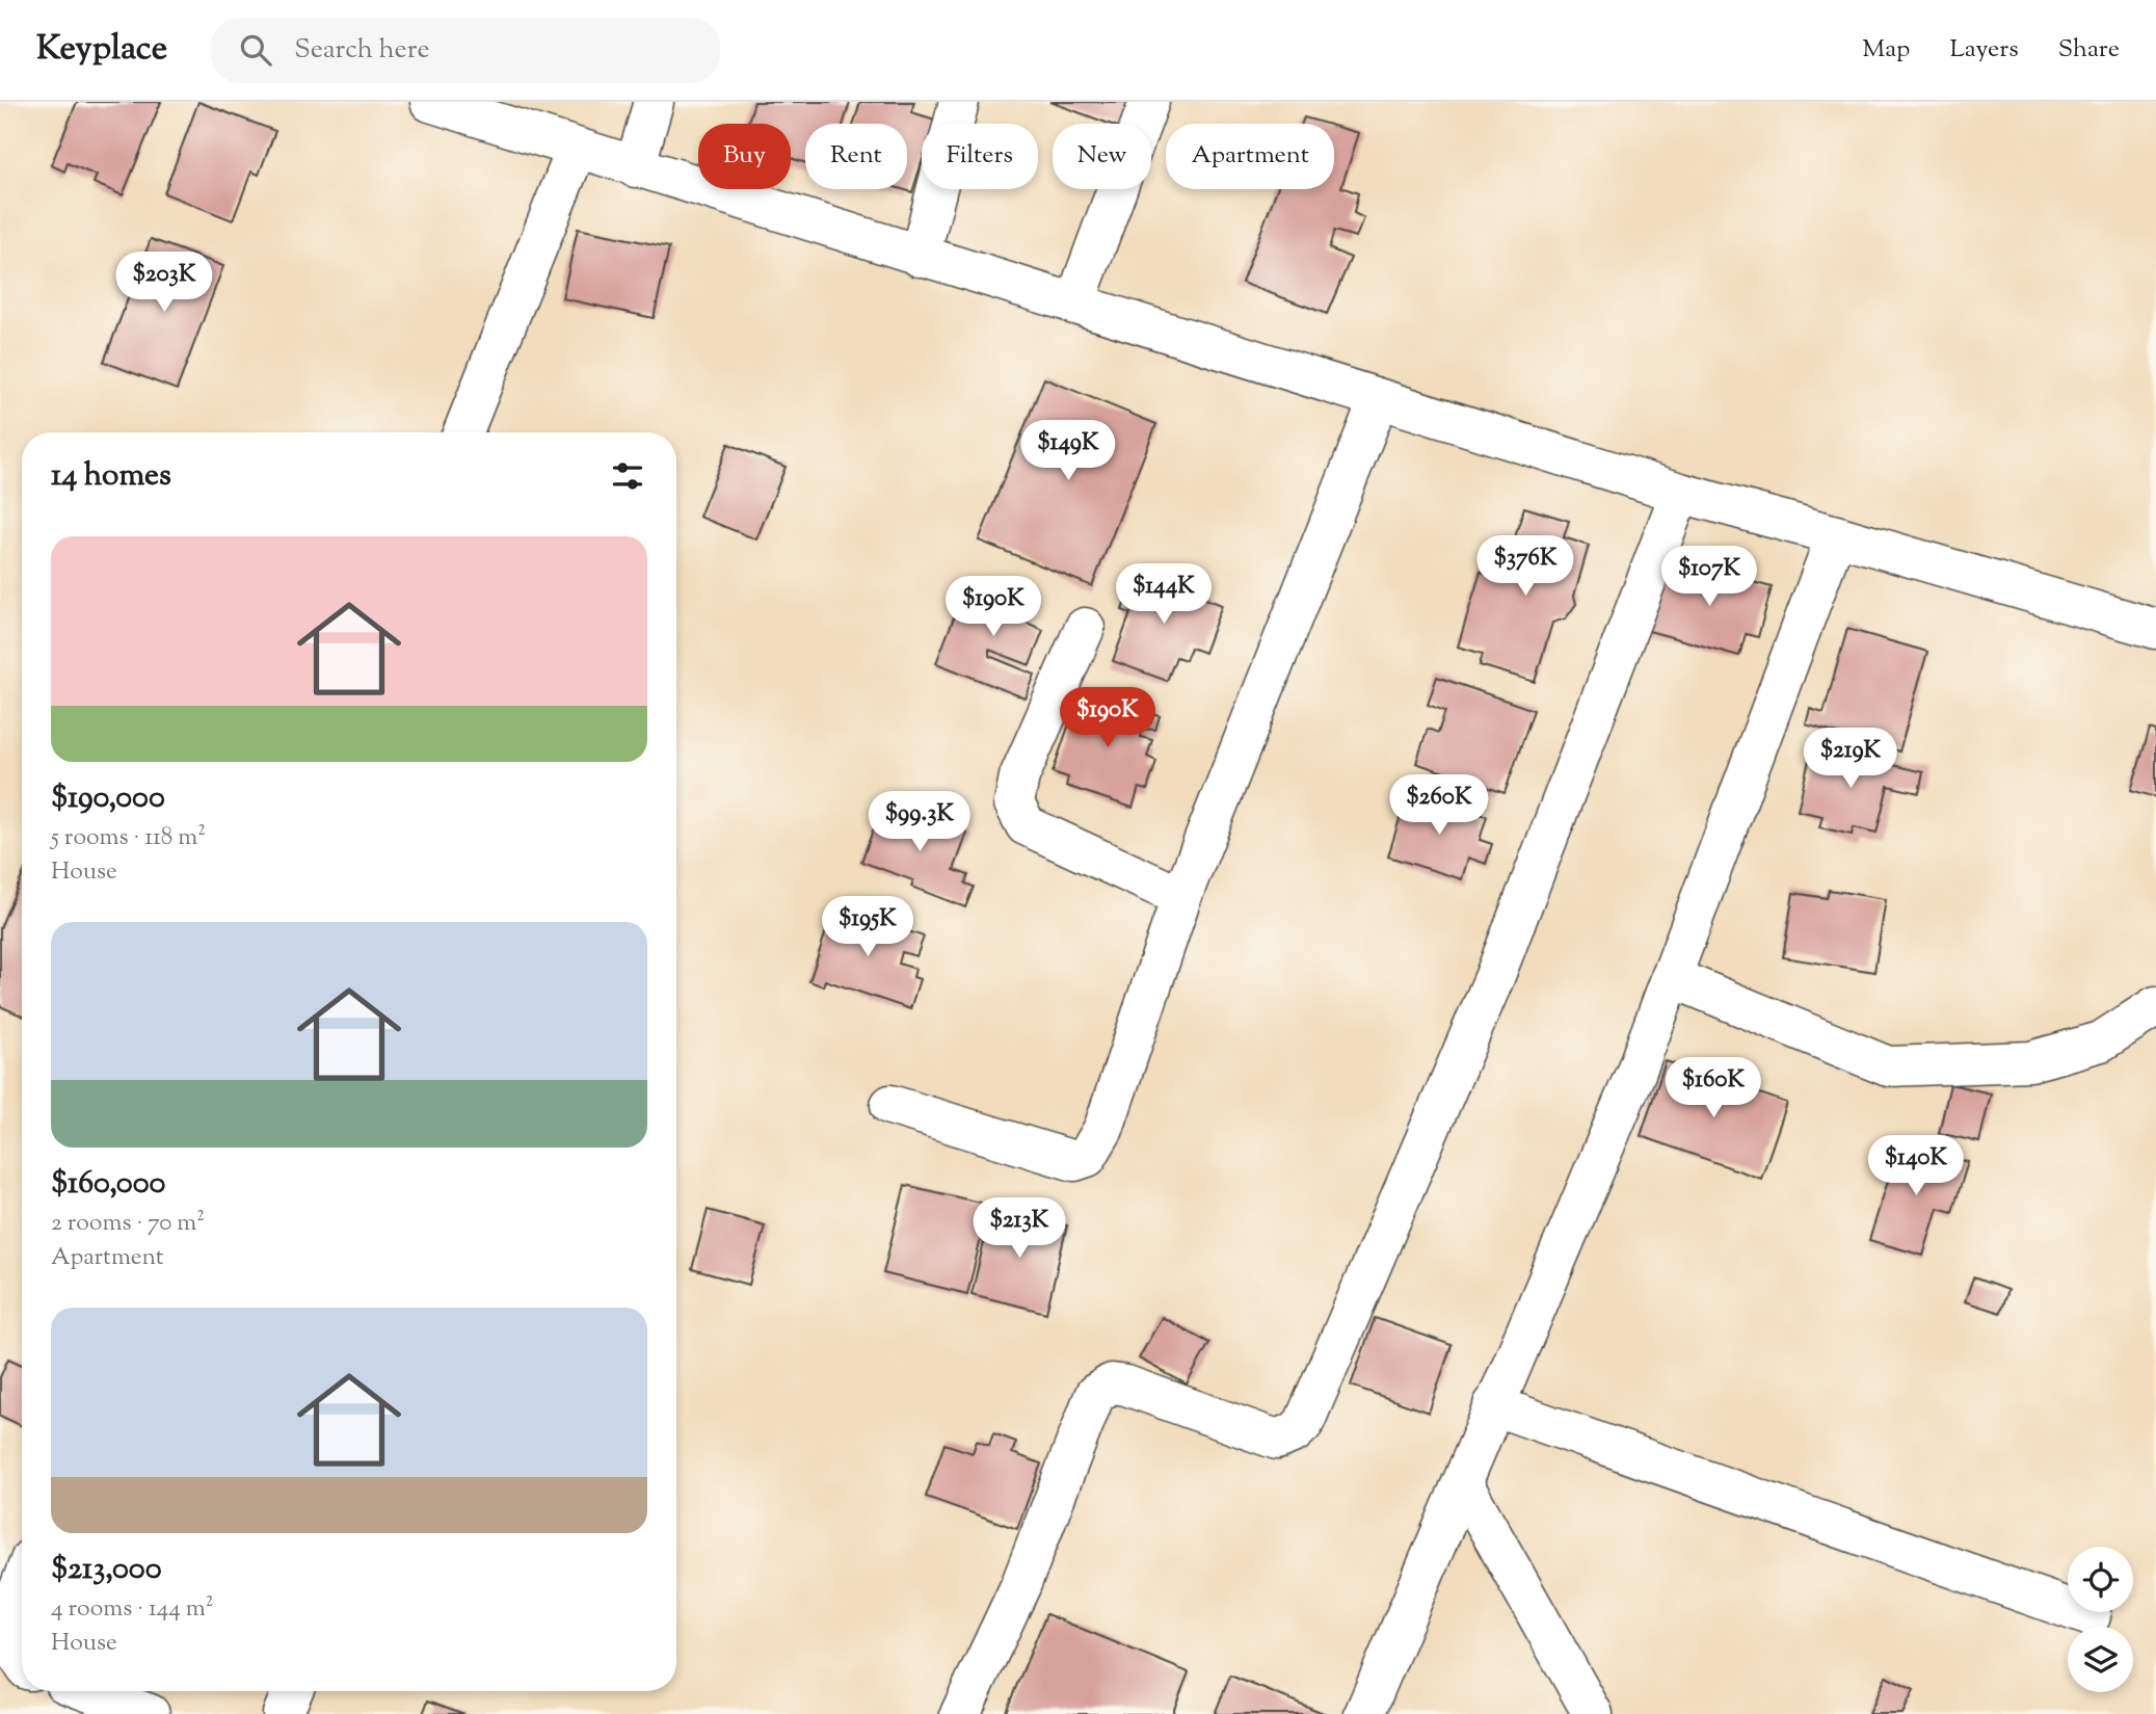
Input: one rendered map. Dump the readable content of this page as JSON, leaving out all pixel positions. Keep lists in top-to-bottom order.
{
  "page": {
    "header": "Keyplace",
    "search": "Search here",
    "nav": ["Map", "Layers", "Share"],
    "chip": [
      "Buy",
      "Rent",
      "Filters",
      "New",
      "Apartment"
    ],
    "price": [
      "$203K",
      "$149K",
      "$376K",
      "$107K",
      "$144K",
      "$190K",
      "$190K",
      "$219K",
      "$260K",
      "$99.3K",
      "$195K",
      "$160K",
      "$140K",
      "$213K"
    ],
    "heading": "14 homes",
    "list": [
      {
        "name": "$190,000",
        "note": "5 rooms · 118 m² · House"
      },
      {
        "name": "$160,000",
        "note": "2 rooms · 70 m² · Apartment"
      },
      {
        "name": "$213,000",
        "note": "4 rooms · 144 m² · House"
      }
    ]
  }
}
